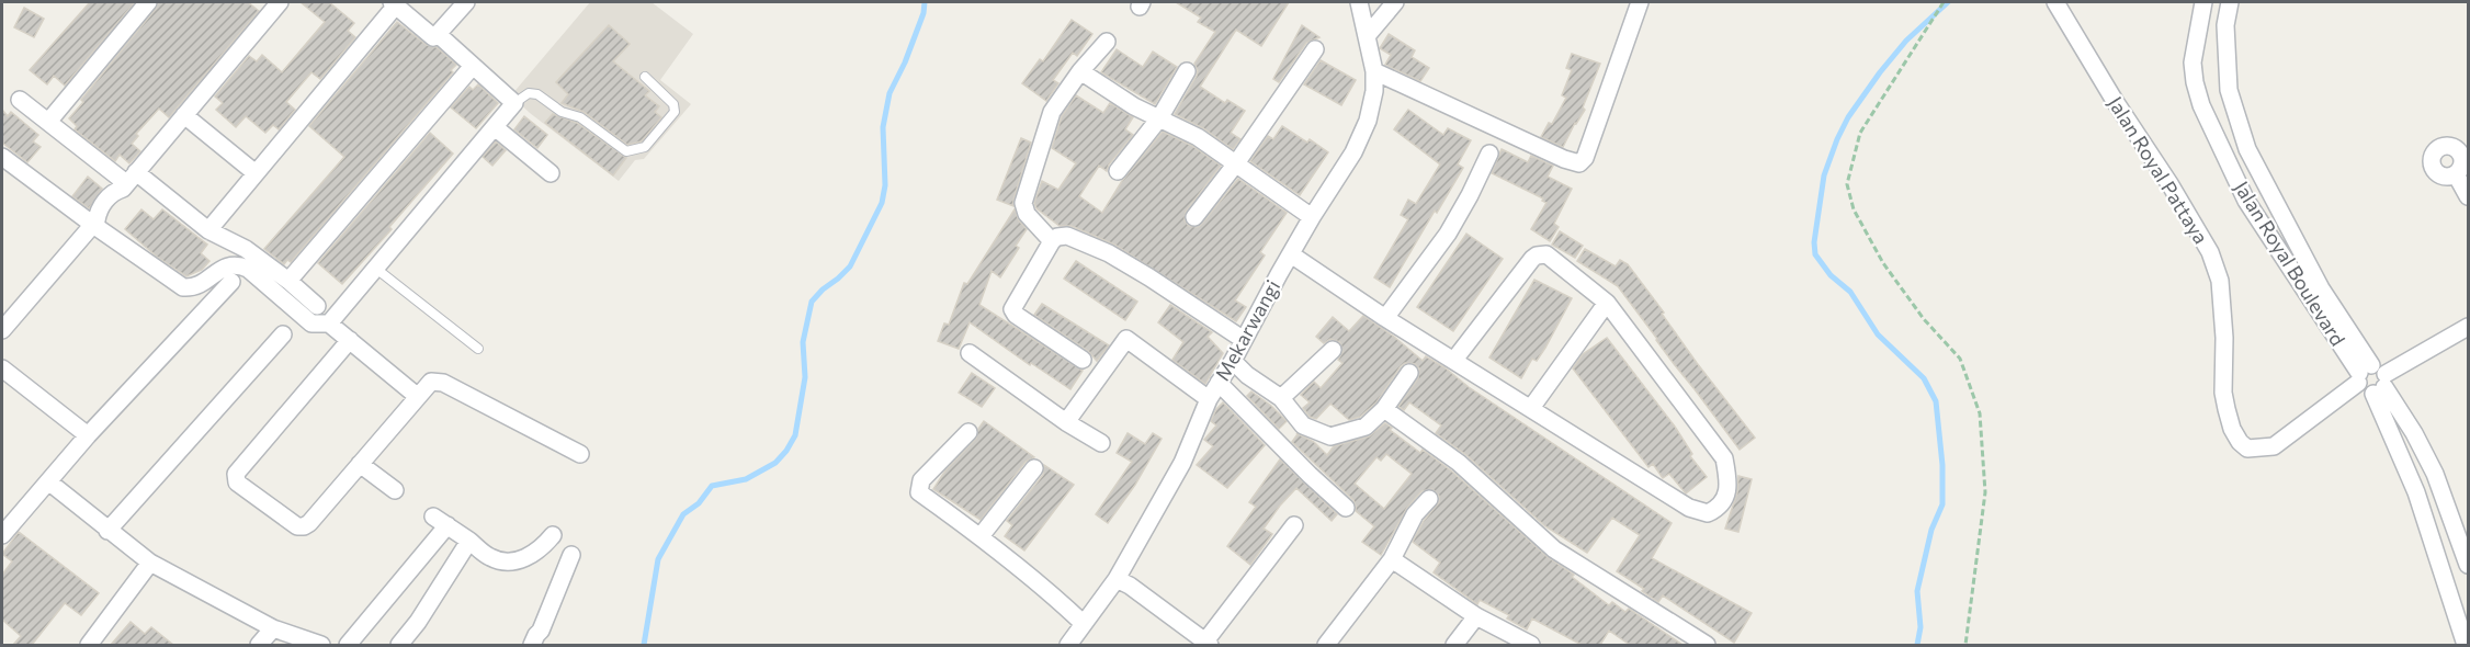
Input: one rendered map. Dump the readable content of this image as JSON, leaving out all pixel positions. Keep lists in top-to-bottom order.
{
  "streets": {
    "street": ["Jalan Royal Pattaya", "Jalan Royal Boulevard", "Mekarwangi"]
  },
  "crossings": [
    ["Jalan Royal Pattaya", "Jalan Royal Boulevard"]
  ]
}
